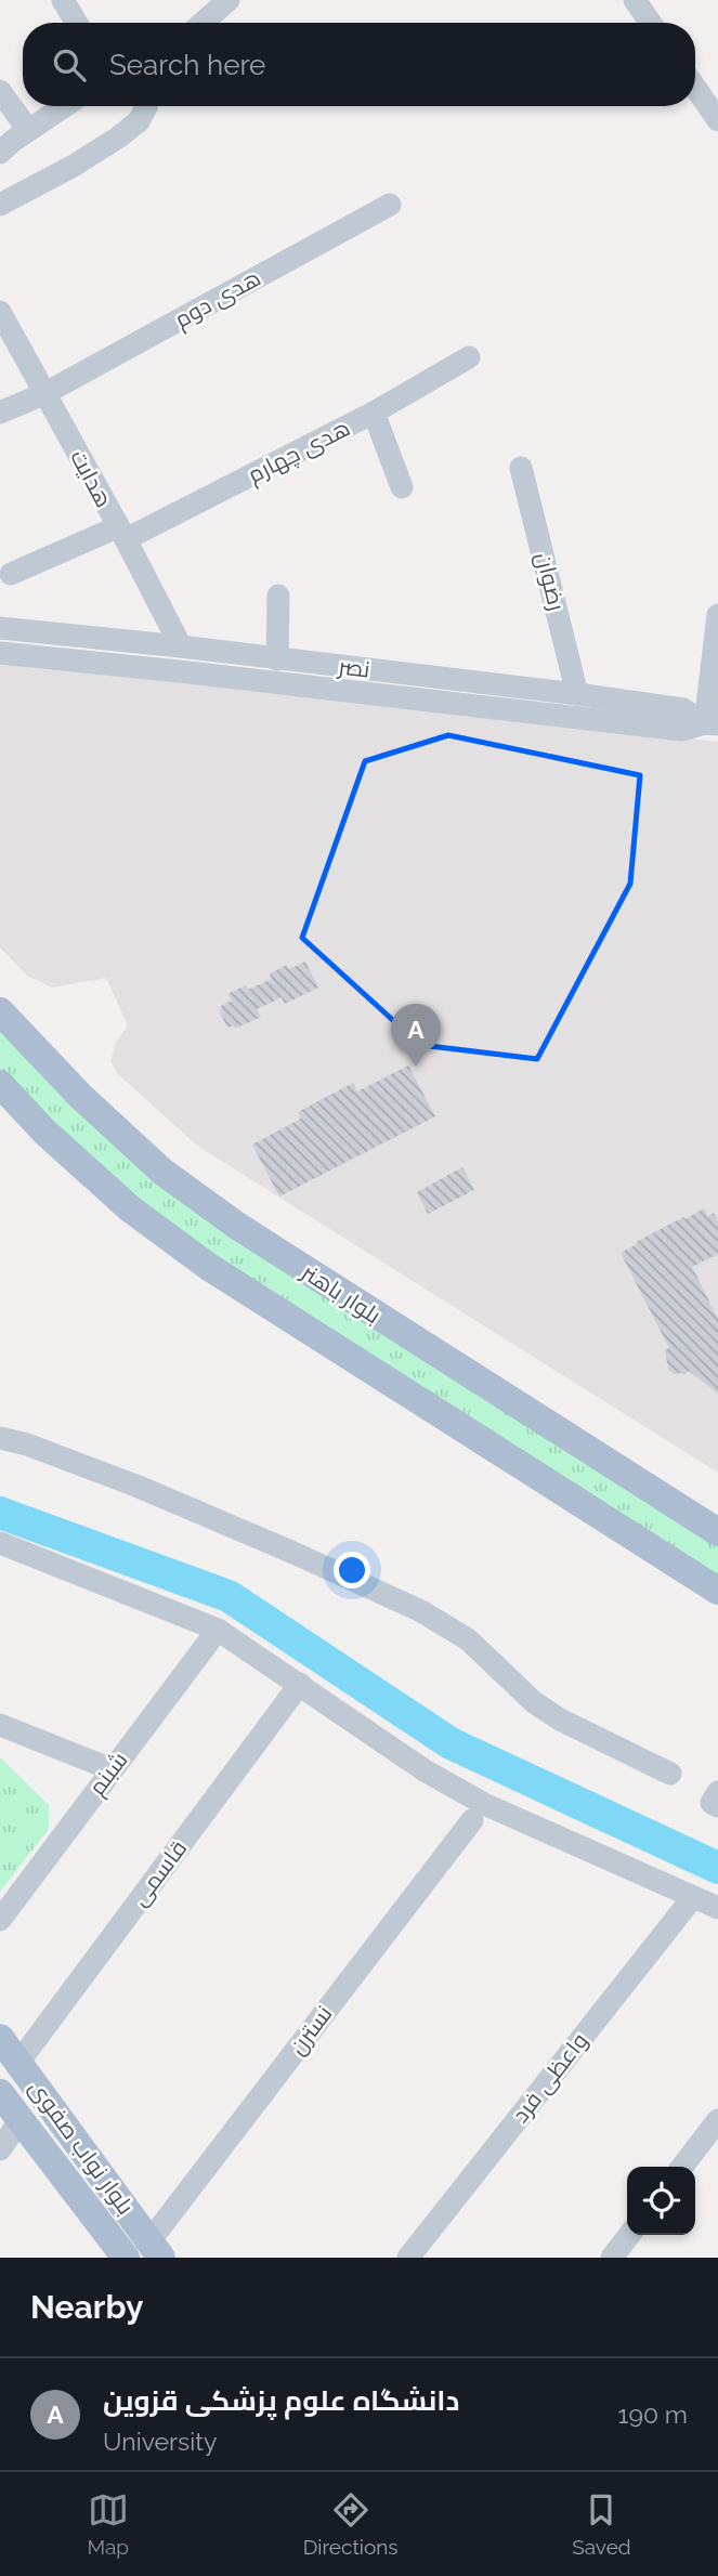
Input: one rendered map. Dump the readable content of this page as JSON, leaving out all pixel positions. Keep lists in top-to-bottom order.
{
  "streets": {
    "main road": ["بلوار باهنر", "بلوار نواب صفوی"],
    "street": [
      "هدی دوم",
      "هدی چهارم",
      "هدایت",
      "رضوان",
      "نصر",
      "شبنم",
      "قاسمی",
      "نسترن",
      "واعظی فرد"
    ]
  },
  "crossings": [
    ["هدی دوم", "هدایت"],
    ["هدی چهارم", "هدایت"],
    ["هدایت", "نصر"],
    ["رضوان", "نصر"],
    ["قاسمی", "بلوار نواب صفوی"],
    ["نسترن", "بلوار نواب صفوی"]
  ],
  "page": {
    "search": "Search here",
    "pins": "A",
    "heading": "Nearby",
    "list": [
      {
        "mark": "A",
        "name": "دانشگاه علوم پزشکی قزوین",
        "note": "University",
        "value": "190 m"
      }
    ],
    "nav": ["Map", "Directions", "Saved"]
  }
}
